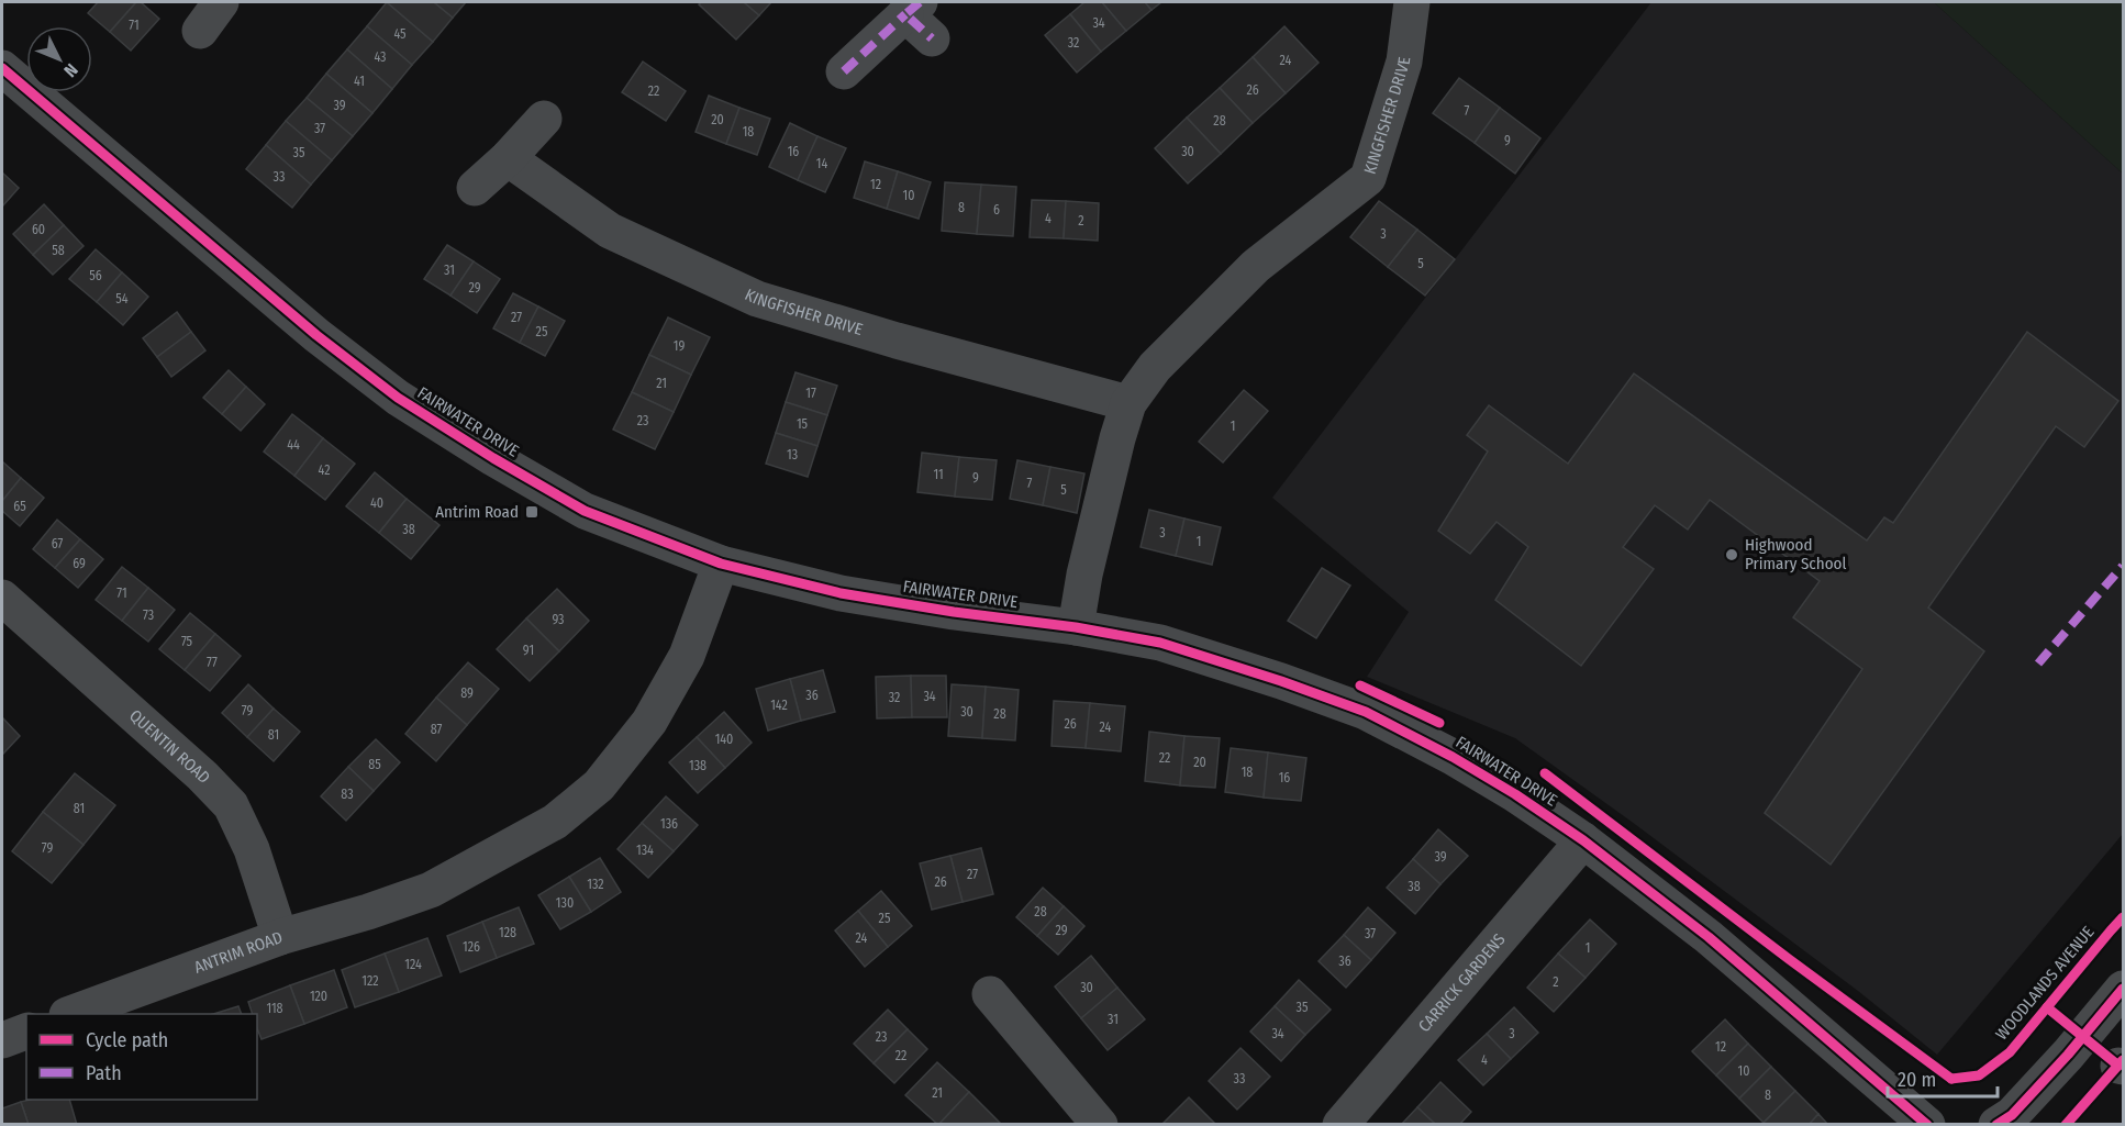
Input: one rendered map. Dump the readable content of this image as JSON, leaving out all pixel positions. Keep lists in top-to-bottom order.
{
  "streets": {
    "street": [
      "KINGFISHER DRIVE",
      "FAIRWATER DRIVE",
      "QUENTIN ROAD",
      "ANTRIM ROAD",
      "CARRICK GARDENS"
    ],
    "cycle path": ["WOODLANDS AVENUE"]
  },
  "crossings": [
    ["KINGFISHER DRIVE", "FAIRWATER DRIVE"],
    ["FAIRWATER DRIVE", "ANTRIM ROAD"],
    ["FAIRWATER DRIVE", "CARRICK GARDENS"],
    ["QUENTIN ROAD", "ANTRIM ROAD"]
  ],
  "places": {
    "transit": ["Antrim Road"],
    "other": ["Highwood Primary School"]
  },
  "house_numbers": [
    "34",
    "71",
    "45",
    "32",
    "43",
    "24",
    "41",
    "26",
    "22",
    "39",
    "7",
    "20",
    "28",
    "37",
    "18",
    "9",
    "16",
    "30",
    "35",
    "14",
    "33",
    "12",
    "10",
    "8",
    "6",
    "4",
    "2",
    "60",
    "3",
    "58",
    "5",
    "31",
    "56",
    "29",
    "54",
    "27",
    "25",
    "19",
    "21",
    "17",
    "23",
    "15",
    "1",
    "44",
    "13",
    "42",
    "11",
    "9",
    "7",
    "5",
    "40",
    "65",
    "38",
    "3",
    "1",
    "67",
    "69",
    "71",
    "73",
    "93",
    "75",
    "91",
    "77",
    "89",
    "36",
    "34",
    "32",
    "142",
    "79",
    "30",
    "28",
    "26",
    "24",
    "87",
    "81",
    "140",
    "22",
    "20",
    "85",
    "138",
    "18",
    "16",
    "83",
    "81",
    "136",
    "79",
    "134",
    "39",
    "27",
    "26",
    "132",
    "38",
    "130",
    "28",
    "25",
    "29",
    "128",
    "37",
    "24",
    "126",
    "1",
    "36",
    "124",
    "122",
    "2",
    "30",
    "120",
    "35",
    "118",
    "31",
    "34",
    "3",
    "23",
    "12",
    "22",
    "4",
    "10",
    "33",
    "21",
    "8"
  ],
  "legend": ["Cycle path", "Path"],
  "scale_bar": "20 m",
  "north": "bottom right"
}
